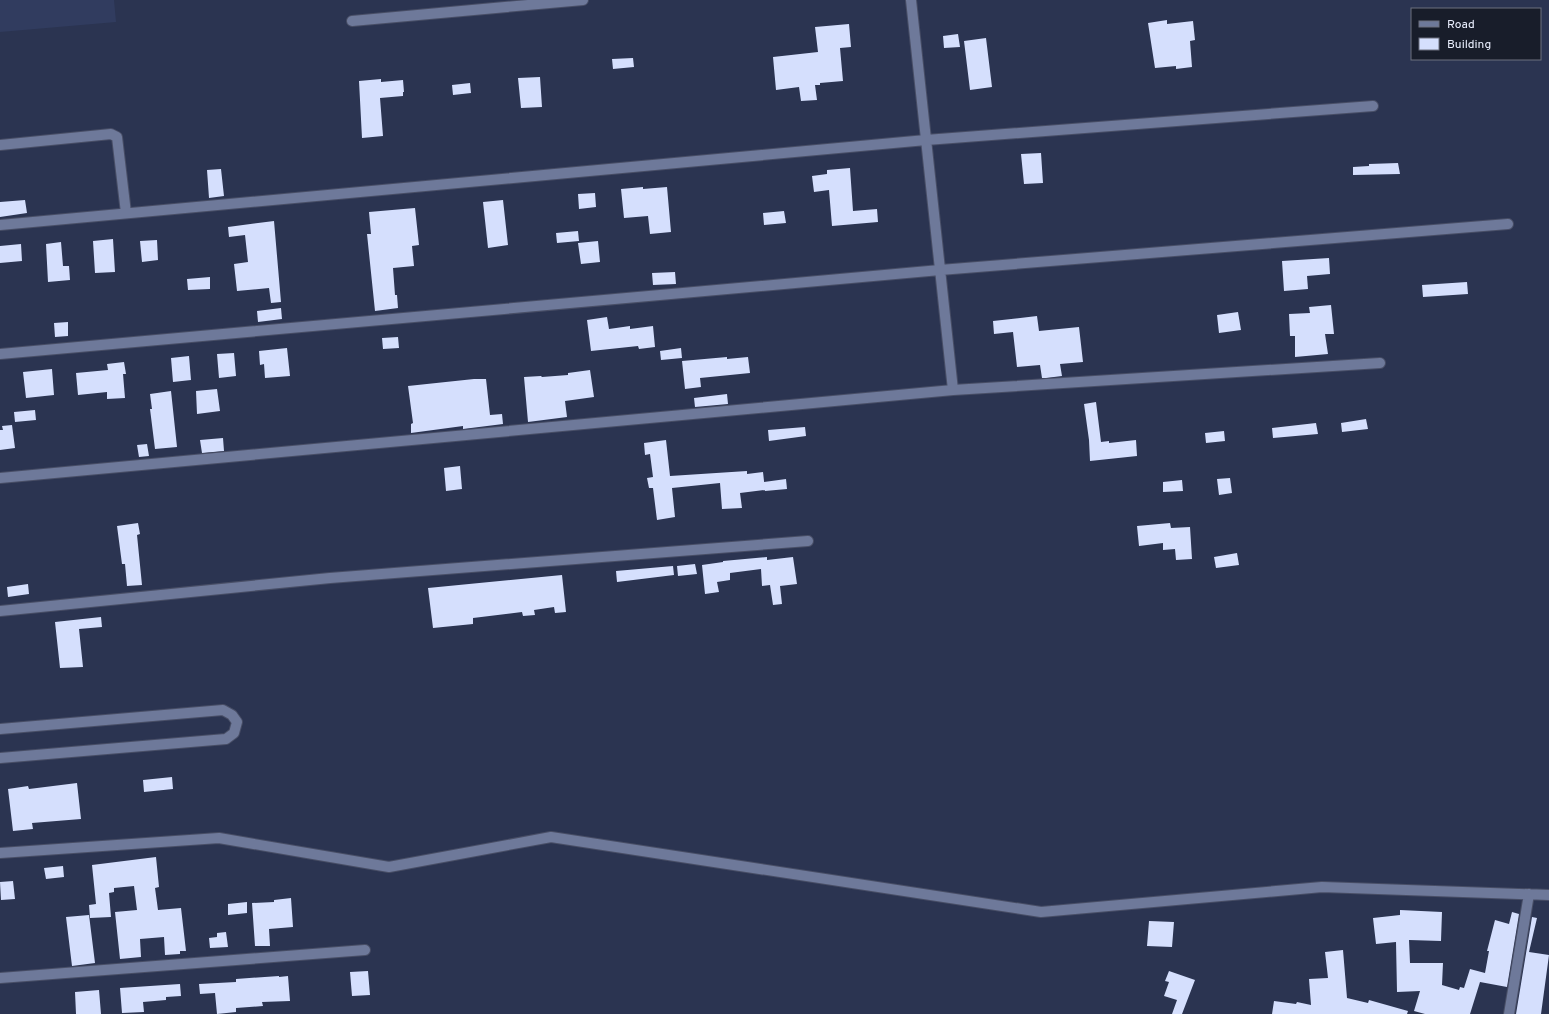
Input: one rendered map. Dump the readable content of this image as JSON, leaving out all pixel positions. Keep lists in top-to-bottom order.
{
  "legend": ["Road", "Building"]
}
